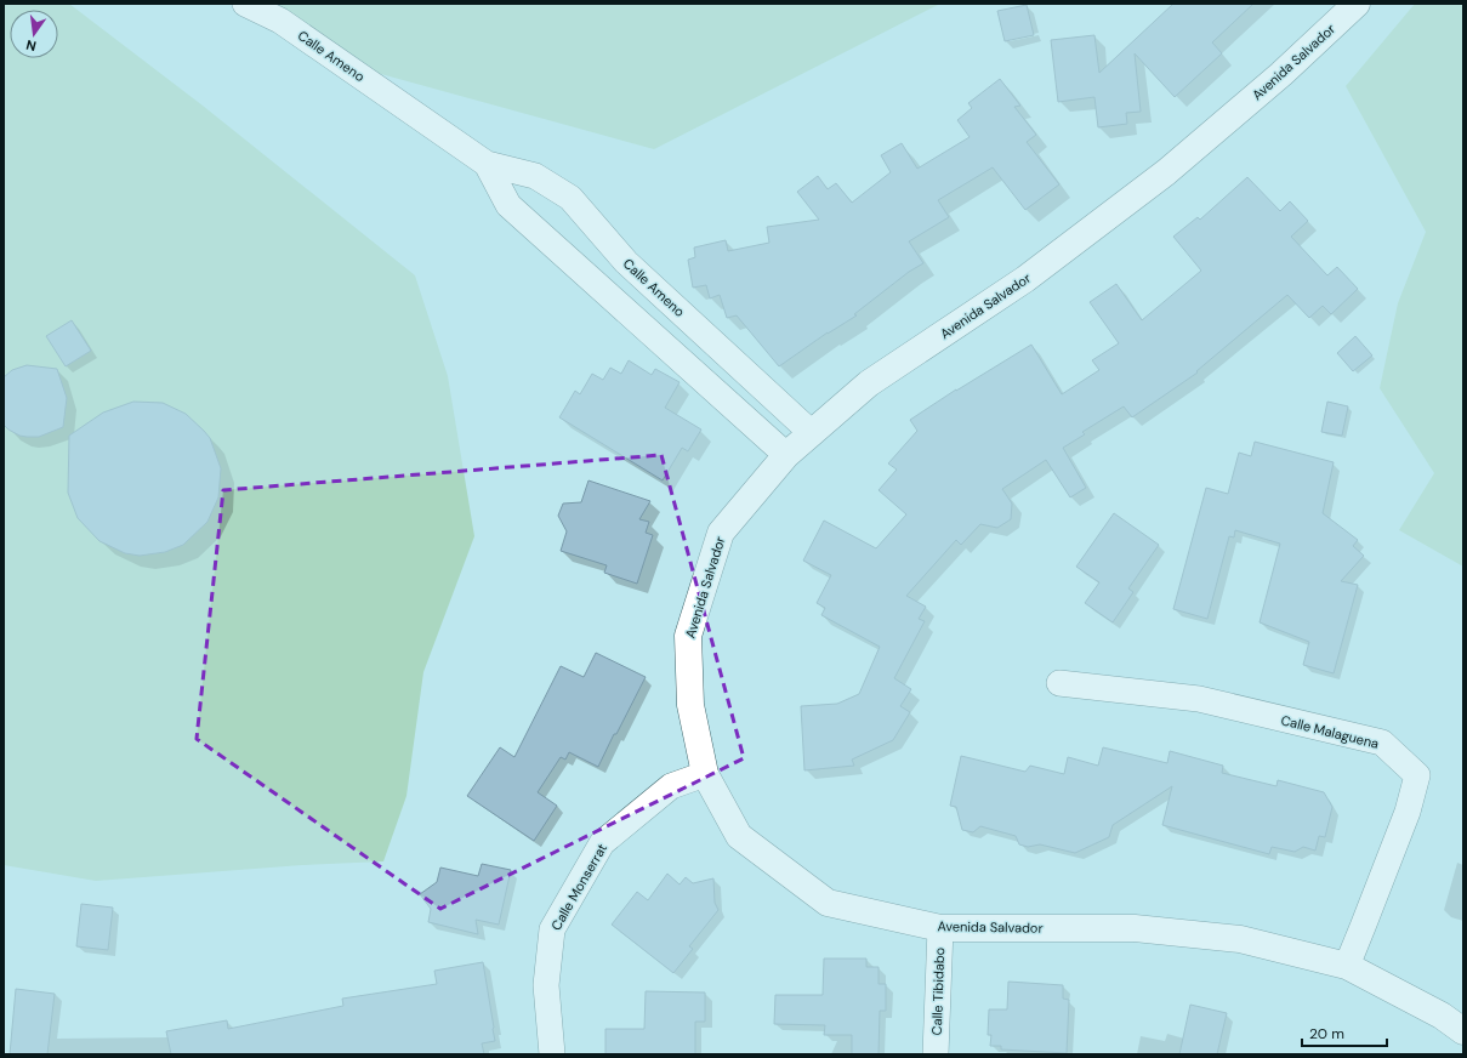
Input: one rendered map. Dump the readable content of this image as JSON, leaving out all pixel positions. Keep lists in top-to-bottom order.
{
  "streets": {
    "street": [
      "Calle Ameno",
      "Avenida Salvador",
      "Calle Malaguena",
      "Calle Monserrat",
      "Calle Tibidabo"
    ]
  },
  "crossings": [
    ["Calle Ameno", "Avenida Salvador"],
    ["Avenida Salvador", "Calle Malaguena"],
    ["Avenida Salvador", "Calle Monserrat"],
    ["Avenida Salvador", "Calle Tibidabo"]
  ],
  "scale_bar": "20 m",
  "north": "bottom"
}
